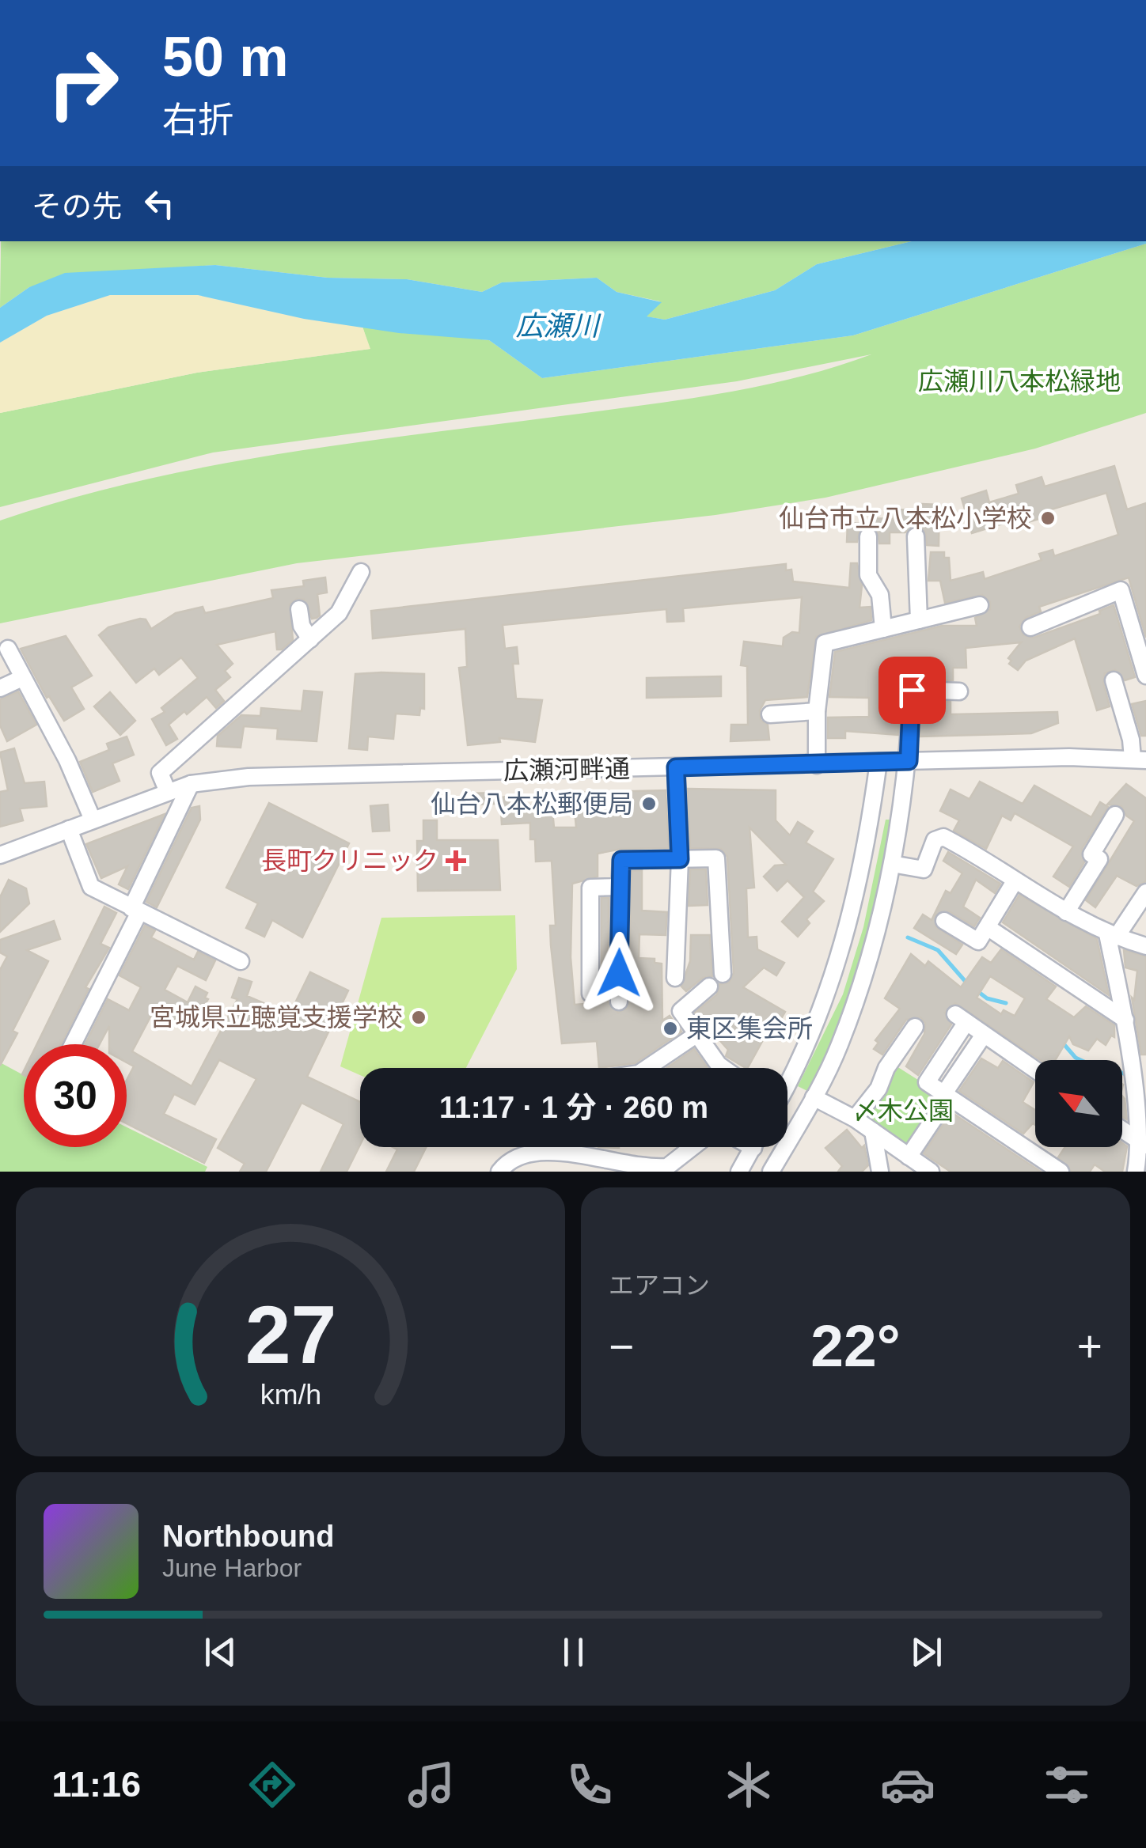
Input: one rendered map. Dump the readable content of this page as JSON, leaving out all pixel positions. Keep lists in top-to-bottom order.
{
  "streets": {
    "street": ["広瀬河畔通"]
  },
  "water": ["広瀬川"],
  "parks": ["広瀬川八本松緑地", "〆木公園"],
  "places": {
    "other": [
      "仙台市立八本松小学校",
      "仙台八本松郵便局",
      "宮城県立聴覚支援学校",
      "東区集会所"
    ],
    "health": ["長町クリニック"]
  },
  "north": "top left",
  "page": {
    "turn": ["50 m", "右折"],
    "then": "その先",
    "limit": "30",
    "trip": "11:17 · 1 分 · 260 m",
    "tile": "エアコン",
    "heat": ["−", "22°", "+"],
    "song": ["Northbound", "June Harbor"],
    "tabs": "11:16",
    "gauge": ["27", "km/h"]
  }
}
